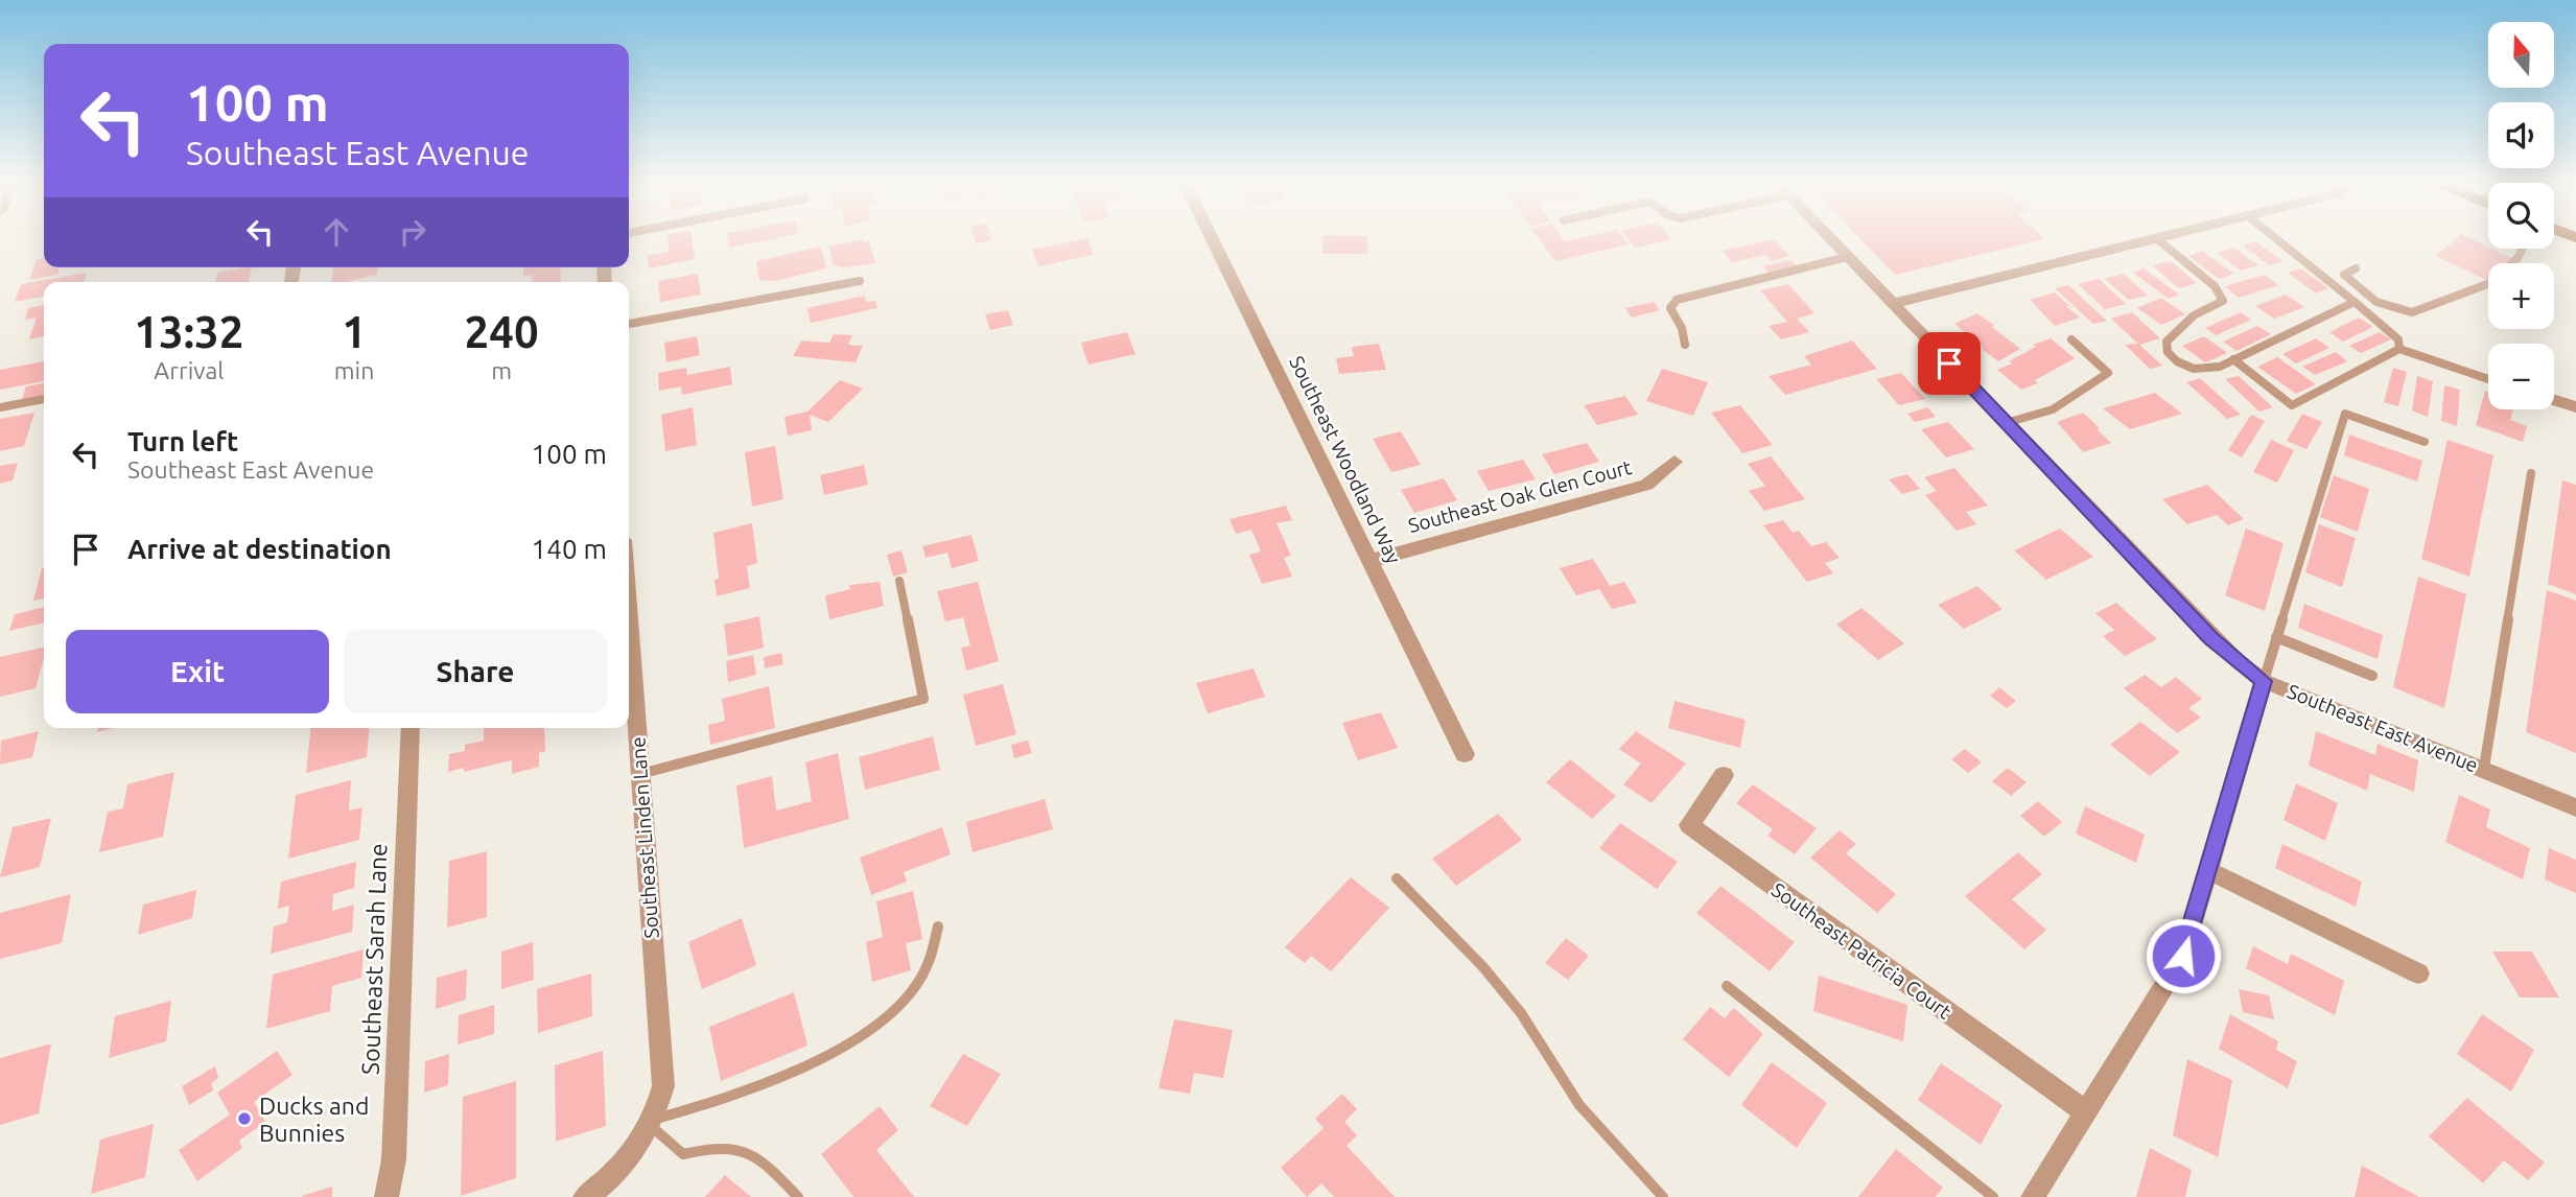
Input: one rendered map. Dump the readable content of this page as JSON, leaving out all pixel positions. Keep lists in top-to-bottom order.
{
  "streets": {
    "street": [
      "Southeast Woodland Way",
      "Southeast Oak Glen Court",
      "Southeast East Avenue",
      "Southeast Linden Lane",
      "Southeast Patricia Court",
      "Southeast Sarah Lane"
    ]
  },
  "crossings": [
    ["Southeast Woodland Way", "Southeast Oak Glen Court"]
  ],
  "places": ["Ducks and Bunnies"],
  "north": "top",
  "page": {
    "map_buttons": ["+", "−"],
    "turn": ["100 m", "Southeast East Avenue"],
    "eta": [
      "13:32",
      "Arrival",
      "1",
      "min",
      "240",
      "m"
    ],
    "list": [
      {
        "name": "Turn left",
        "note": "Southeast East Avenue",
        "value": "100 m"
      },
      {
        "name": "Arrive at destination",
        "value": "140 m"
      }
    ],
    "buttons": ["Exit", "Share"]
  }
}
